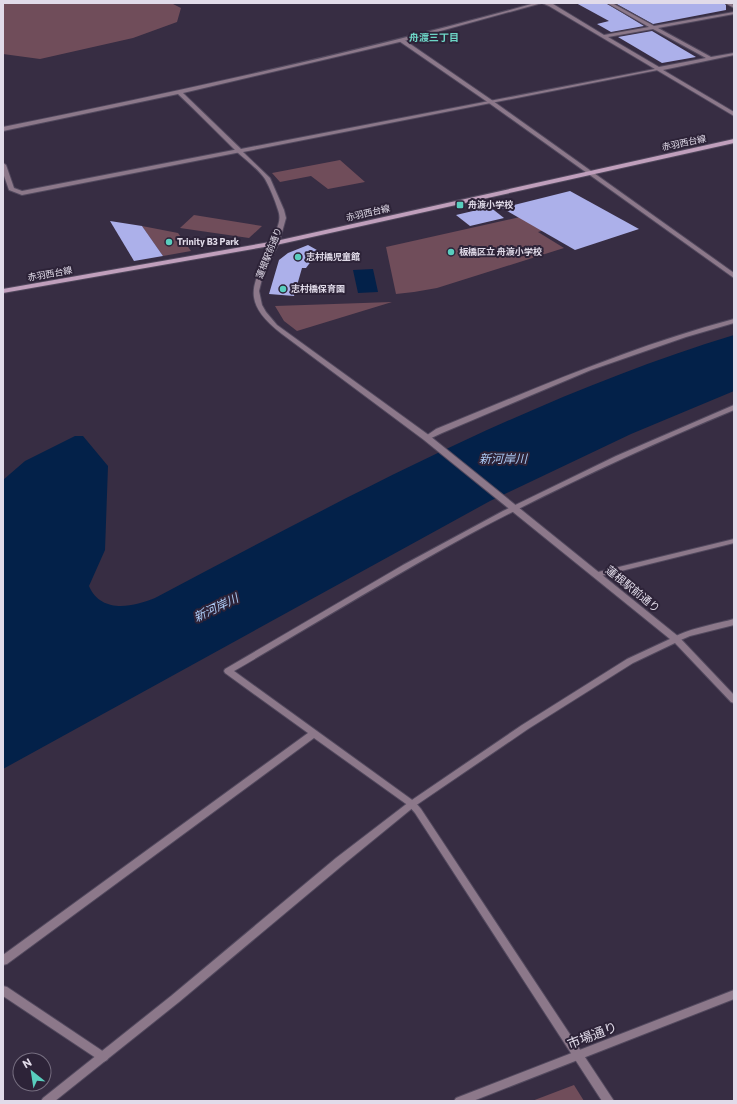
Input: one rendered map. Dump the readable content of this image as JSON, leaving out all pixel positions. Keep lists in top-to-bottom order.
{
  "streets": {
    "main road": ["赤羽西台線"],
    "street": ["蓮根駅前通り", "市場通り"]
  },
  "crossings": [
    ["赤羽西台線", "蓮根駅前通り"]
  ],
  "districts": ["舟渡三丁目"],
  "water": ["新河岸川"],
  "places": {
    "transit": ["舟渡小学校"],
    "other": [
      "Trinity B3 Park",
      "板橋区立 舟渡小学校",
      "志村橋児童館",
      "志村橋保育園"
    ]
  },
  "north": "top left"
}
